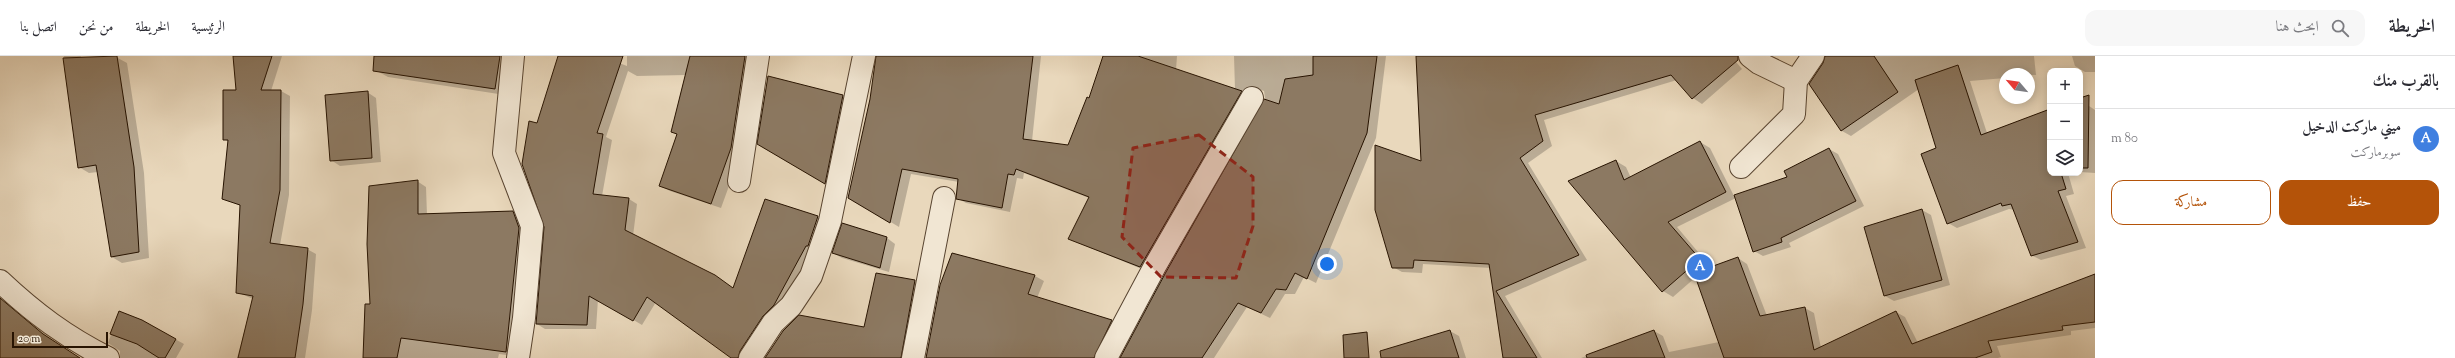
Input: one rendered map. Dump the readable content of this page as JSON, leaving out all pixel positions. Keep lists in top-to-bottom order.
{
  "scale_bar": "20 m",
  "north": "top left",
  "page": {
    "header": "الخريطة",
    "search": "ابحث هنا",
    "nav": [
      "الرئيسية",
      "الخريطة",
      "من نحن",
      "اتصل بنا"
    ],
    "heading": "بالقرب منك",
    "map_buttons": ["+", "−"],
    "list": [
      {
        "mark": "A",
        "name": "ميني ماركت الدخيل",
        "note": "سوبرماركت",
        "value": "80 m"
      }
    ],
    "buttons": ["حفظ", "مشاركة"],
    "pins": "A",
    "scale": "20 m"
  }
}
